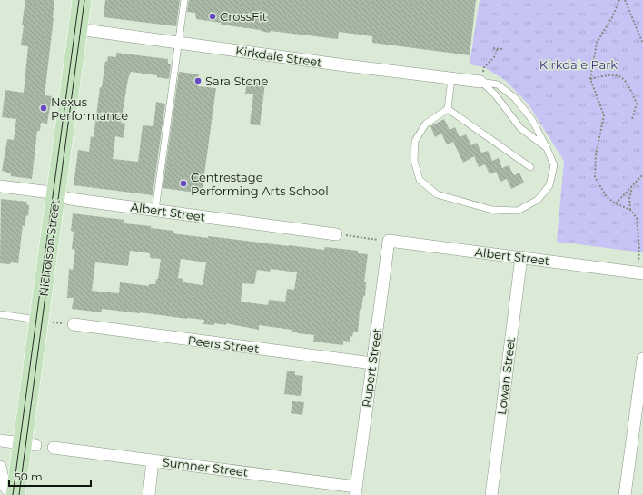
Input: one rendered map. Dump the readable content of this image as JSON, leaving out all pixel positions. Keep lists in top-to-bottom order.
{
  "streets": {
    "main road": ["Nicholson Street"],
    "street": [
      "Kirkdale Street",
      "Albert Street",
      "Peers Street",
      "Rupert Street",
      "Lowan Street",
      "Sumner Street"
    ]
  },
  "crossings": [
    ["Kirkdale Street", "Nicholson Street"],
    ["Albert Street", "Nicholson Street"],
    ["Albert Street", "Rupert Street"],
    ["Albert Street", "Lowan Street"],
    ["Peers Street", "Rupert Street"],
    ["Rupert Street", "Sumner Street"]
  ],
  "parks": ["Kirkdale Park"],
  "places": [
    "CrossFit",
    "Sara Stone",
    "Nexus Performance",
    "Centrestage Performing Arts School"
  ],
  "scale_bar": "50 m"
}
